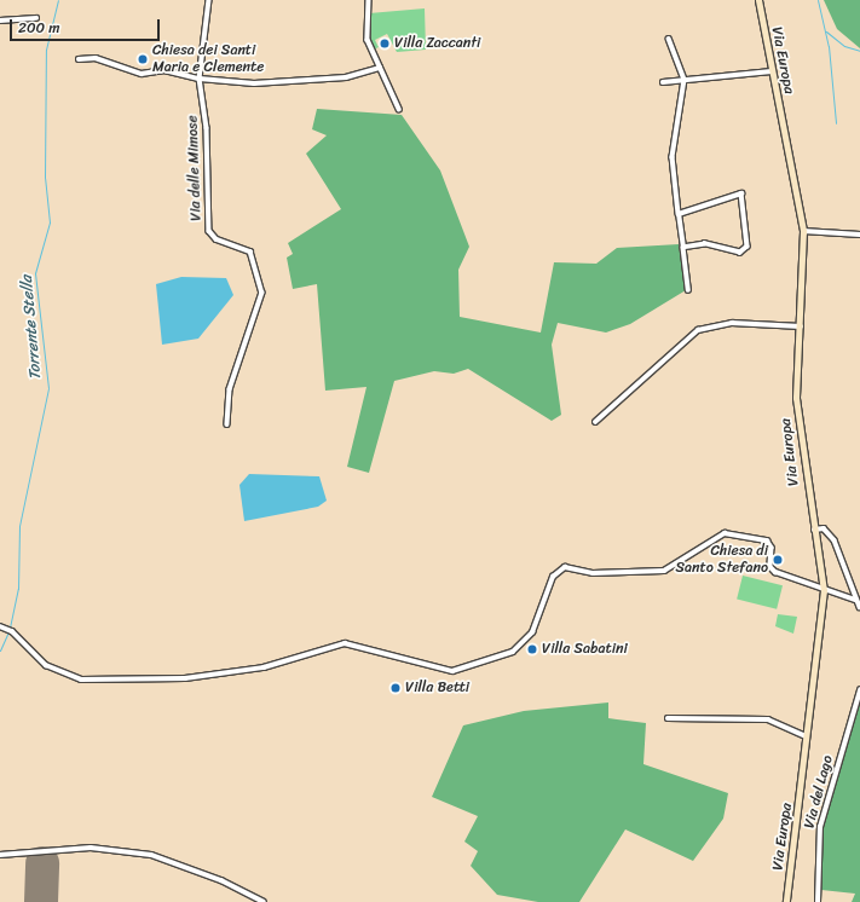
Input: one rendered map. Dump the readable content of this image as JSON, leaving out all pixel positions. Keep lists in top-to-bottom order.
{
  "streets": {
    "main road": ["Via Europa"],
    "street": ["Via delle Mimose", "Via del Lago"]
  },
  "water": ["Torrente Stella"],
  "places": [
    "Villa Zaccanti",
    "Chiesa dei Santi Maria e Clemente",
    "Chiesa di Santo Stefano",
    "Villa Sabatini",
    "Villa Betti"
  ],
  "scale_bar": "200 m"
}
